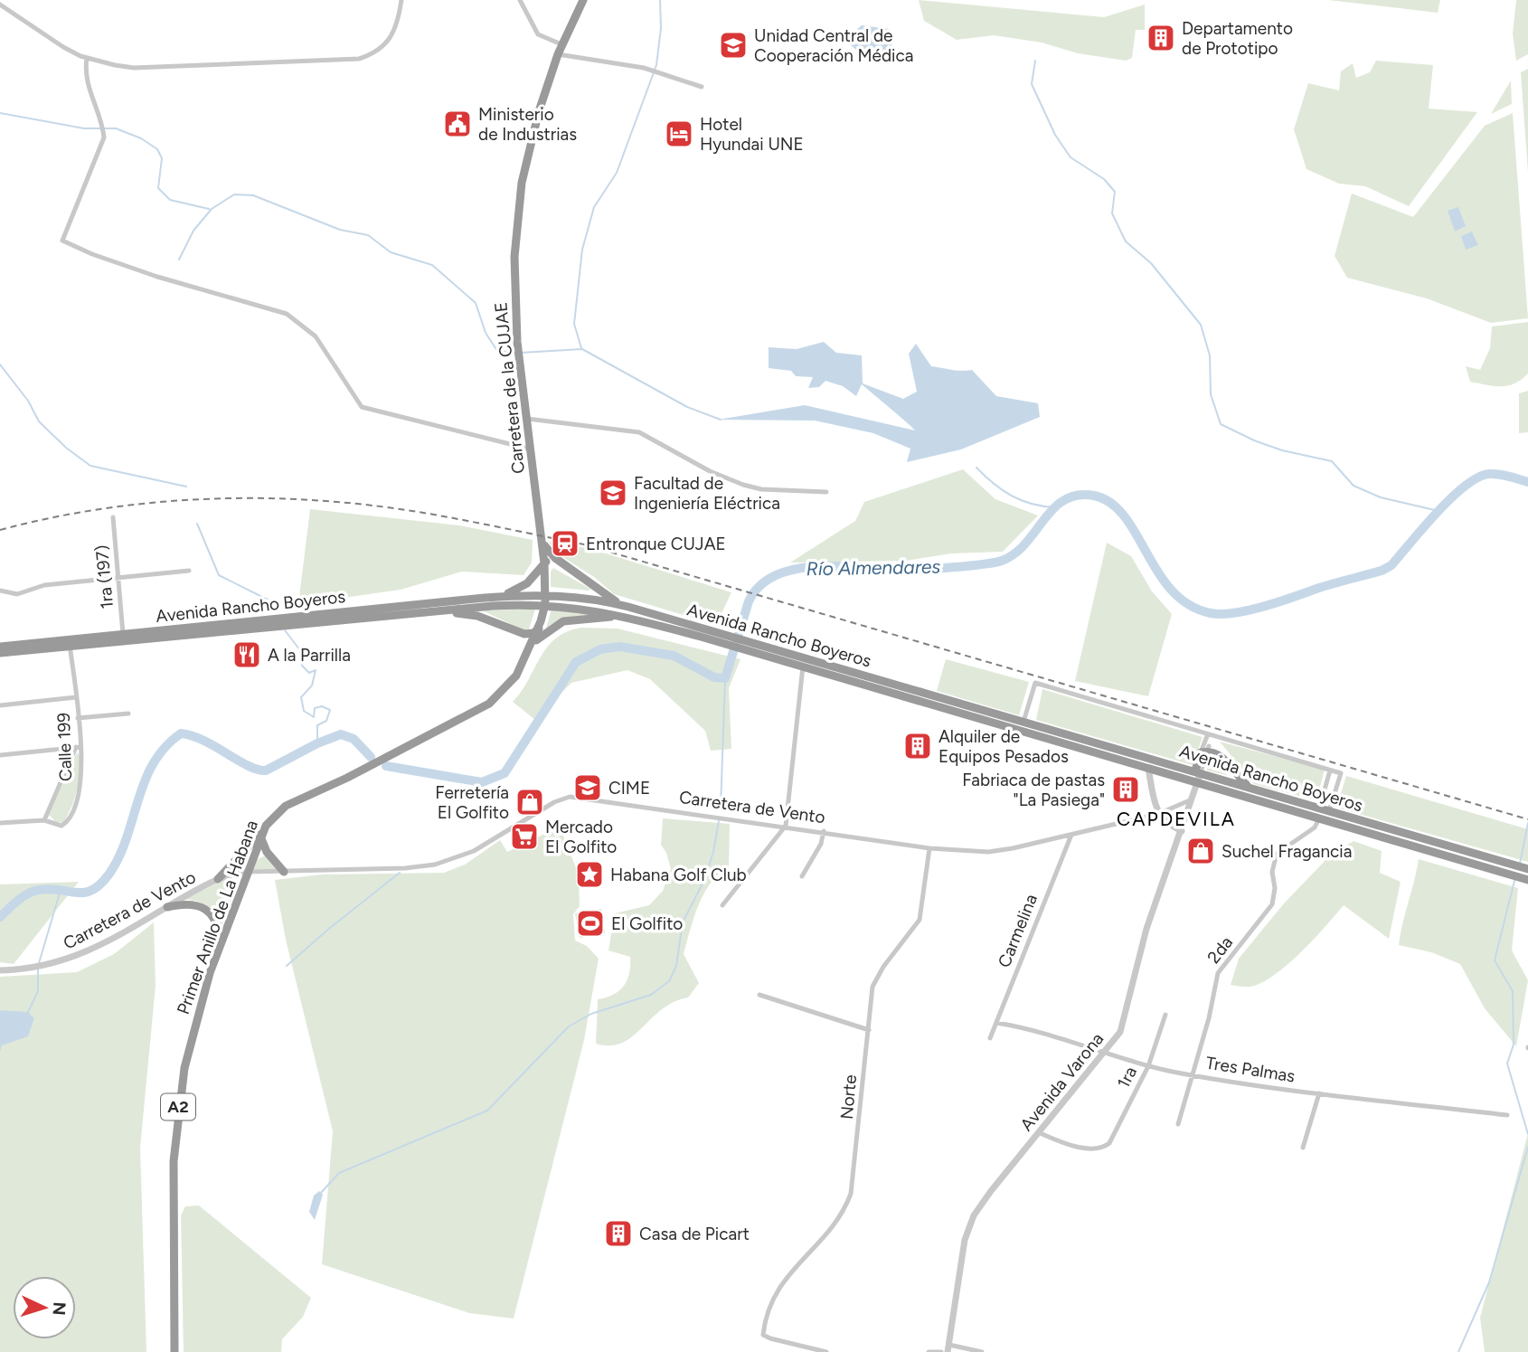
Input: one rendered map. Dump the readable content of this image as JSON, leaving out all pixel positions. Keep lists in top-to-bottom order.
{
  "streets": {
    "highway": [
      "Carretera de la CUJAE",
      "Avenida Rancho Boyeros",
      "Primer Anillo de La Habana",
      "A2"
    ],
    "street": [
      "1ra (197)",
      "Calle 199",
      "Carretera de Vento",
      "Carmelina",
      "2da",
      "Tres Palmas",
      "1ra",
      "Avenida Varona",
      "Norte"
    ]
  },
  "crossings": [
    ["Carretera de la CUJAE", "Avenida Rancho Boyeros"],
    ["Carretera de la CUJAE", "A2"],
    ["1ra (197)", "Avenida Rancho Boyeros"],
    ["Avenida Rancho Boyeros", "Calle 199"],
    ["Avenida Rancho Boyeros", "Primer Anillo de La Habana"],
    ["Avenida Rancho Boyeros", "2da"],
    ["Avenida Rancho Boyeros", "Avenida Varona"],
    ["Avenida Rancho Boyeros", "A2"],
    ["Carretera de Vento", "Primer Anillo de La Habana"],
    ["Carretera de Vento", "Carmelina"],
    ["Carretera de Vento", "Avenida Varona"],
    ["Carretera de Vento", "Norte"],
    ["Primer Anillo de La Habana", "A2"],
    ["Carmelina", "Tres Palmas"],
    ["2da", "Tres Palmas"],
    ["Tres Palmas", "1ra"],
    ["Tres Palmas", "Avenida Varona"],
    ["1ra", "Avenida Varona"]
  ],
  "districts": ["CAPDEVILA"],
  "water": ["Río Almendares"],
  "places": {
    "building": [
      "Departamento de Prototipo",
      "Alquiler de Equipos Pesados",
      "Fabriaca de pastas \"La Pasiega\"",
      "Casa de Picart"
    ],
    "school or university": ["Unidad Central de Cooperación Médica", "Facultad de Ingeniería Eléctrica", "CIME"],
    "public building": ["Ministerio de Industrias"],
    "hotel": ["Hotel Hyundai UNE"],
    "station": ["Entronque CUJAE"],
    "restaurant": ["A la Parrilla"],
    "shop": ["Ferretería El Golfito", "Suchel Fragancia"],
    "supermarket": ["Mercado El Golfito"],
    "place": ["Habana Golf Club"],
    "sports": ["El Golfito"]
  },
  "north": "right"
}
